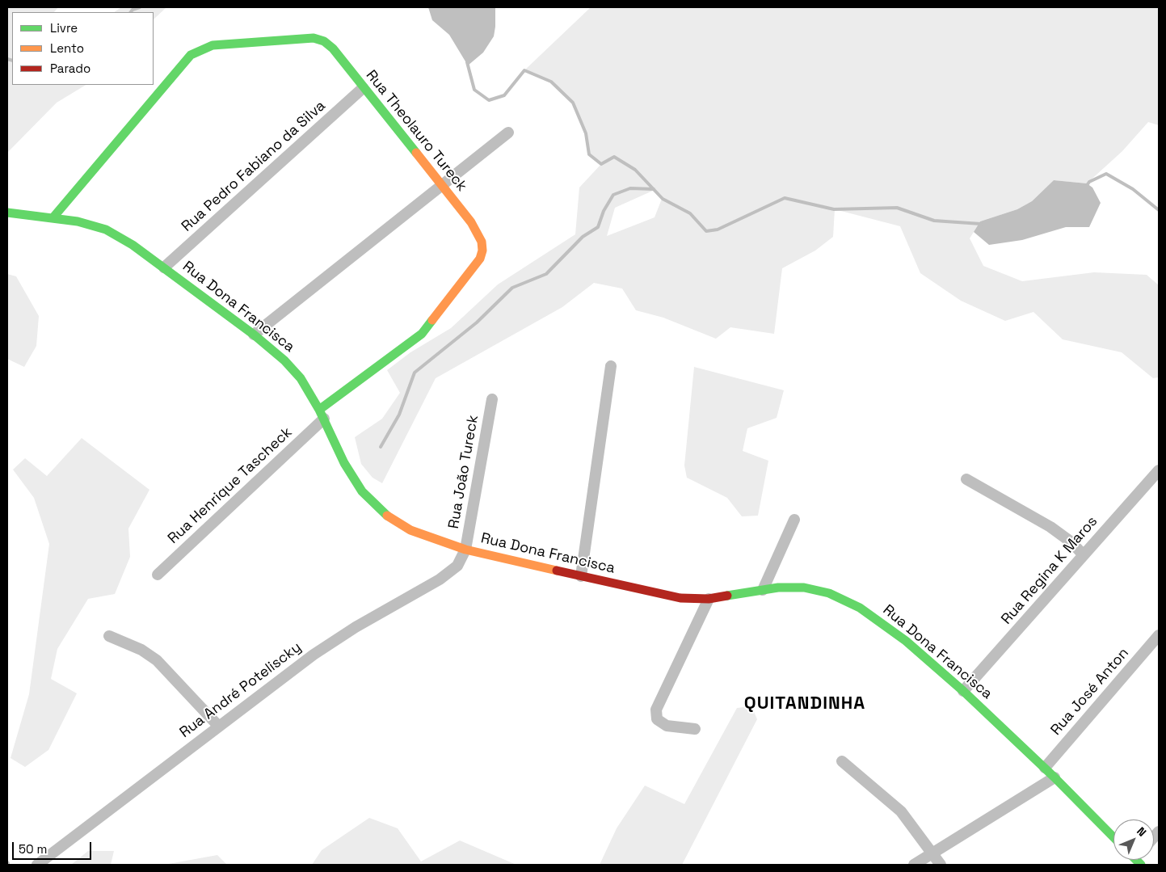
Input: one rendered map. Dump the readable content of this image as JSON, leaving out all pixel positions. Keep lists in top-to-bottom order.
{
  "streets": {
    "main road": ["Rua Theolauro Tureck", "Rua Dona Francisca"],
    "street": [
      "Rua Pedro Fabiano da Silva",
      "Rua João Tureck",
      "Rua Henrique Tascheck",
      "Rua Regina K Maros",
      "Rua André Poteliscky",
      "Rua José Anton"
    ]
  },
  "crossings": [
    ["Rua Theolauro Tureck", "Rua Pedro Fabiano da Silva"],
    ["Rua Theolauro Tureck", "Rua Dona Francisca"],
    ["Rua Theolauro Tureck", "Rua Henrique Tascheck"],
    ["Rua Pedro Fabiano da Silva", "Rua Dona Francisca"],
    ["Rua Dona Francisca", "Rua João Tureck"],
    ["Rua Dona Francisca", "Rua Henrique Tascheck"],
    ["Rua Dona Francisca", "Rua Regina K Maros"],
    ["Rua Dona Francisca", "Rua André Poteliscky"],
    ["Rua Dona Francisca", "Rua José Anton"],
    ["Rua João Tureck", "Rua André Poteliscky"]
  ],
  "districts": ["QUITANDINHA"],
  "legend": ["Livre", "Lento", "Parado"],
  "scale_bar": "50 m",
  "north": "top right"
}
